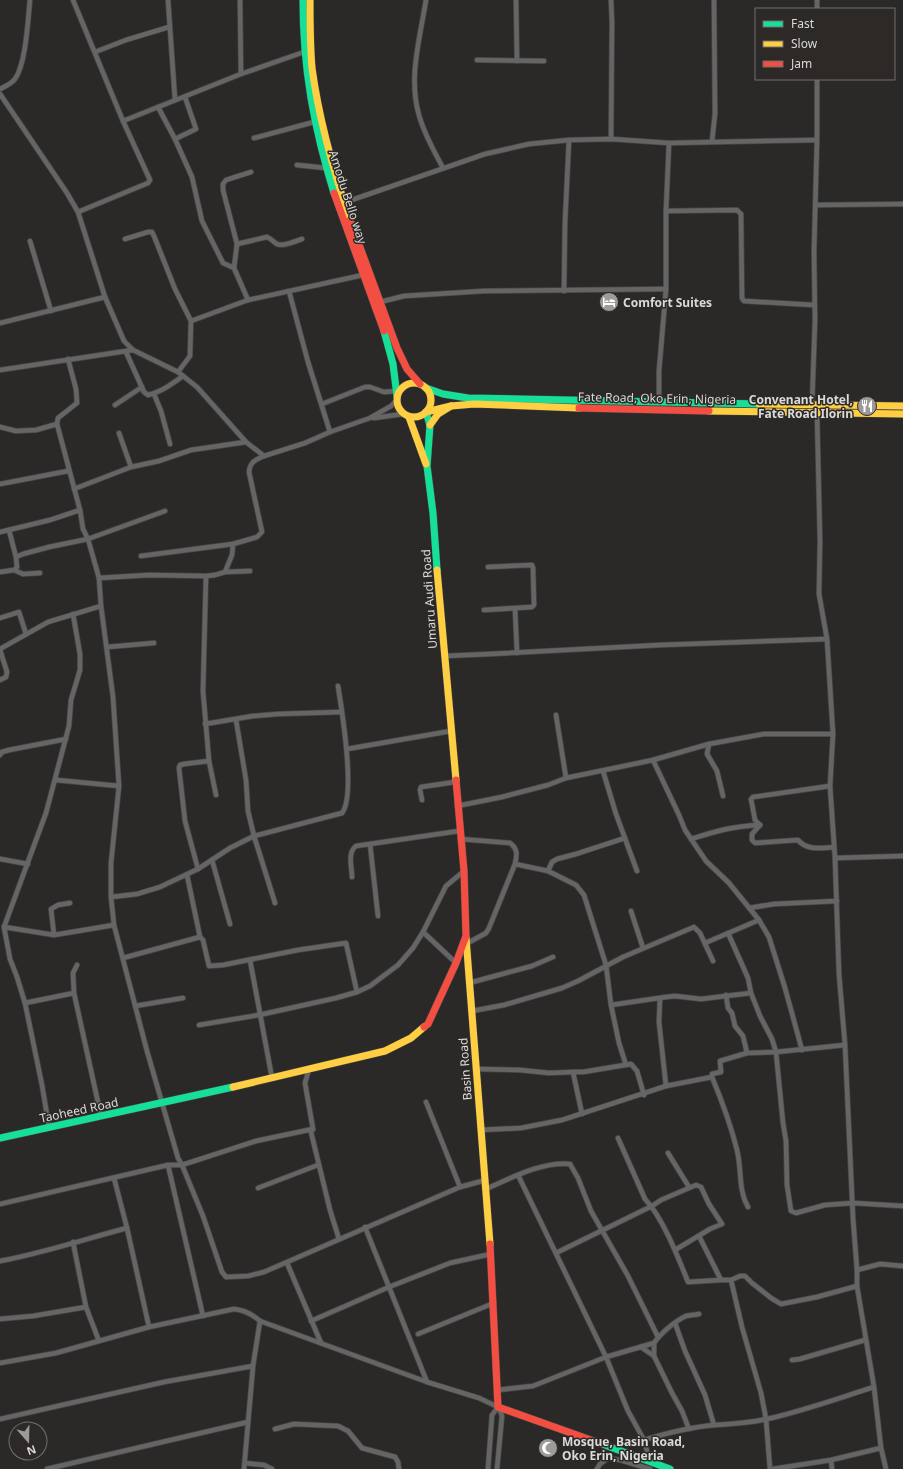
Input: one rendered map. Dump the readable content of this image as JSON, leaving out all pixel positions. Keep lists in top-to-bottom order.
{
  "streets": {
    "main road": [
      "Amodu Bello way",
      "Fate Road, Oko Erin, Nigeria",
      "Umaru Audi Road",
      "Basin Road",
      "Taoheed Road"
    ]
  },
  "crossings": [
    ["Amodu Bello way", "Fate Road, Oko Erin, Nigeria"],
    ["Umaru Audi Road", "Basin Road"],
    ["Basin Road", "Taoheed Road"]
  ],
  "places": {
    "hotel": ["Comfort Suites"],
    "restaurant": ["Convenant Hotel, Fate Road Ilorin"],
    "mosque": ["Mosque, Basin Road, Oko Erin, Nigeria"]
  },
  "legend": ["Fast", "Slow", "Jam"],
  "north": "bottom"
}
